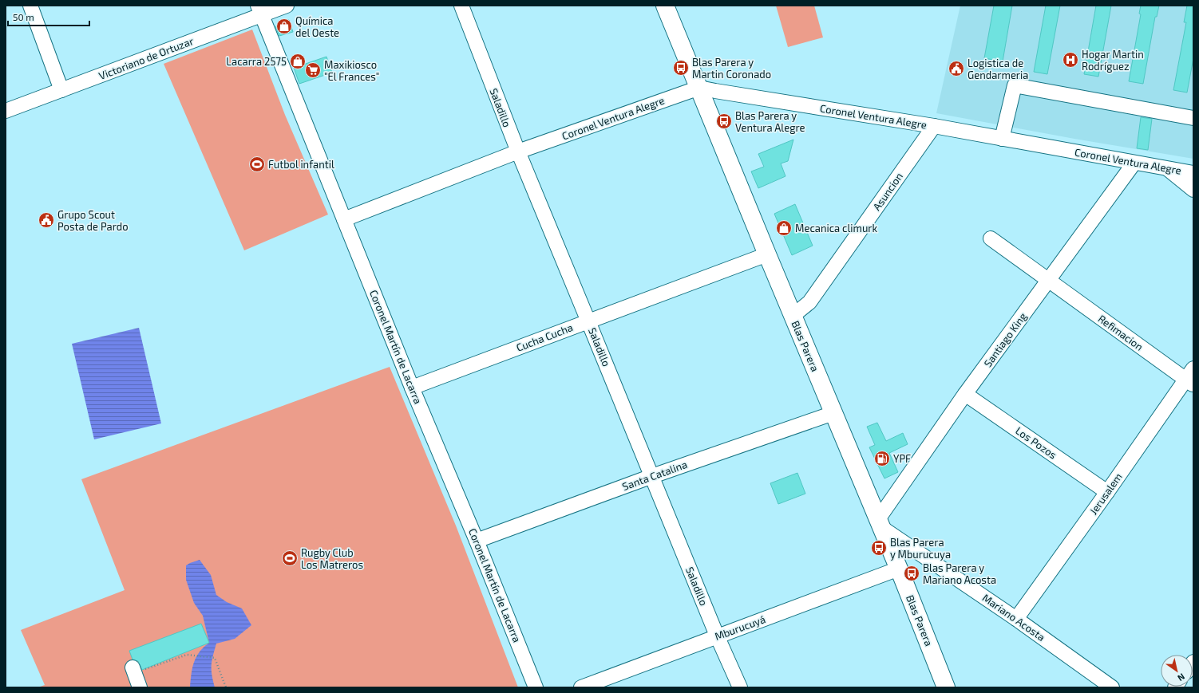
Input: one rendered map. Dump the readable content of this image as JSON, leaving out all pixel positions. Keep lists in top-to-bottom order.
{
  "streets": {
    "main road": ["Blas Parera"],
    "street": [
      "Victoriano de Ortuzar",
      "Saladillo",
      "Coronel Ventura Alegre",
      "Asuncion",
      "Refimacion",
      "Cucha Cucha",
      "Santiago King",
      "Coronel Martín de Lacarra",
      "Los Pozos",
      "Santa Catalina",
      "Jerusalem",
      "Mariano Acosta",
      "Mburucuyá"
    ]
  },
  "crossings": [
    ["Victoriano de Ortuzar", "Coronel Martín de Lacarra"],
    ["Saladillo", "Coronel Ventura Alegre"],
    ["Saladillo", "Cucha Cucha"],
    ["Saladillo", "Santa Catalina"],
    ["Saladillo", "Mburucuyá"],
    ["Coronel Ventura Alegre", "Asuncion"],
    ["Coronel Ventura Alegre", "Santiago King"],
    ["Coronel Ventura Alegre", "Blas Parera"],
    ["Coronel Ventura Alegre", "Coronel Martín de Lacarra"],
    ["Asuncion", "Blas Parera"],
    ["Refimacion", "Santiago King"],
    ["Refimacion", "Jerusalem"],
    ["Cucha Cucha", "Blas Parera"],
    ["Cucha Cucha", "Coronel Martín de Lacarra"],
    ["Santiago King", "Blas Parera"],
    ["Santiago King", "Los Pozos"],
    ["Santiago King", "Mariano Acosta"],
    ["Blas Parera", "Santa Catalina"],
    ["Blas Parera", "Mariano Acosta"],
    ["Blas Parera", "Mburucuyá"],
    ["Coronel Martín de Lacarra", "Santa Catalina"],
    ["Los Pozos", "Jerusalem"],
    ["Jerusalem", "Mariano Acosta"]
  ],
  "places": {
    "shop": ["Química del Oeste", "Lacarra 2575", "Mecanica climurk"],
    "hospital": ["Hogar Martin Rodríguez"],
    "bus stop": [
      "Blas Parera y Martin Coronado",
      "Blas Parera y Ventura Alegre",
      "Blas Parera y Mburucuya",
      "Blas Parera y Mariano Acosta"
    ],
    "public building": ["Logistica de Gendarmeria", "Grupo Scout Posta de Pardo"],
    "supermarket": ["Maxikiosco \"El Frances\""],
    "sports": ["Futbol infantil", "Rugby Club Los Matreros"],
    "fuel station": ["YPF"]
  },
  "scale_bar": "50 m",
  "north": "bottom right"
}
